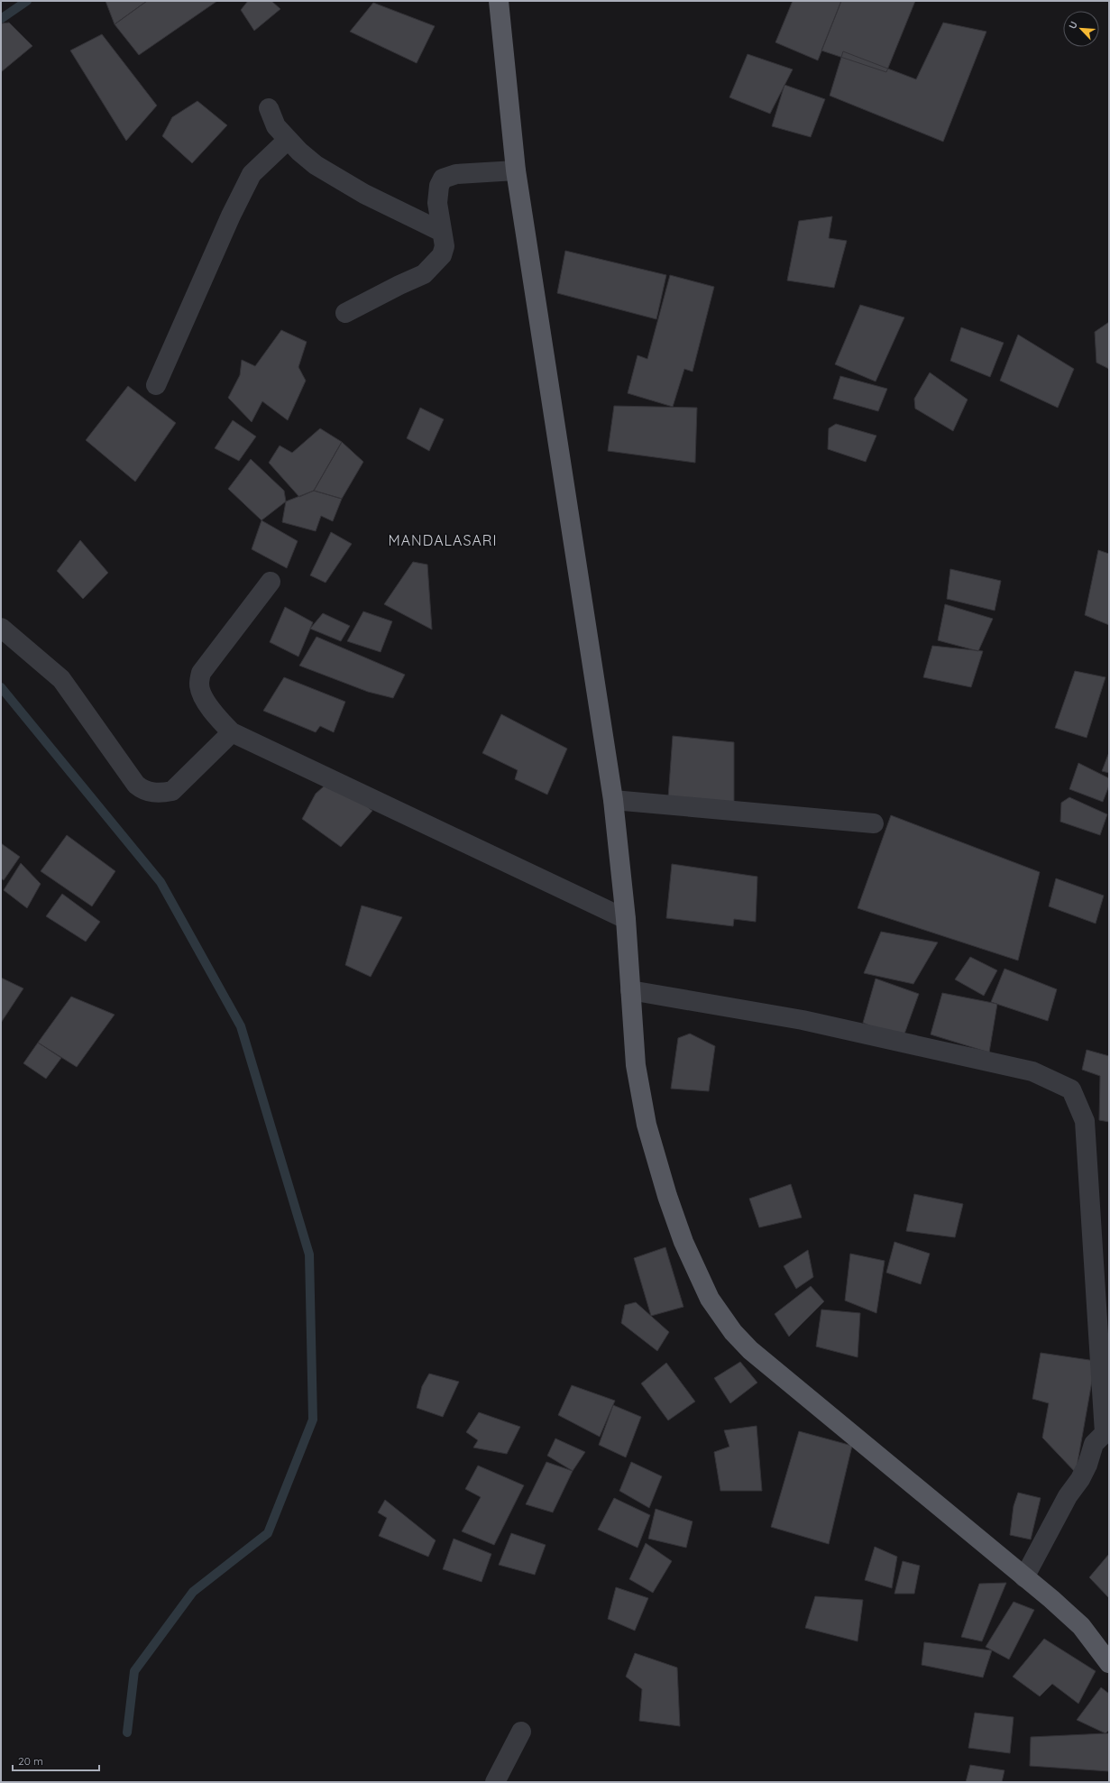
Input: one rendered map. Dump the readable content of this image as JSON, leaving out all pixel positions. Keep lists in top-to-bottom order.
{
  "districts": ["MANDALASARI"],
  "scale_bar": "20 m",
  "north": "top left"
}
